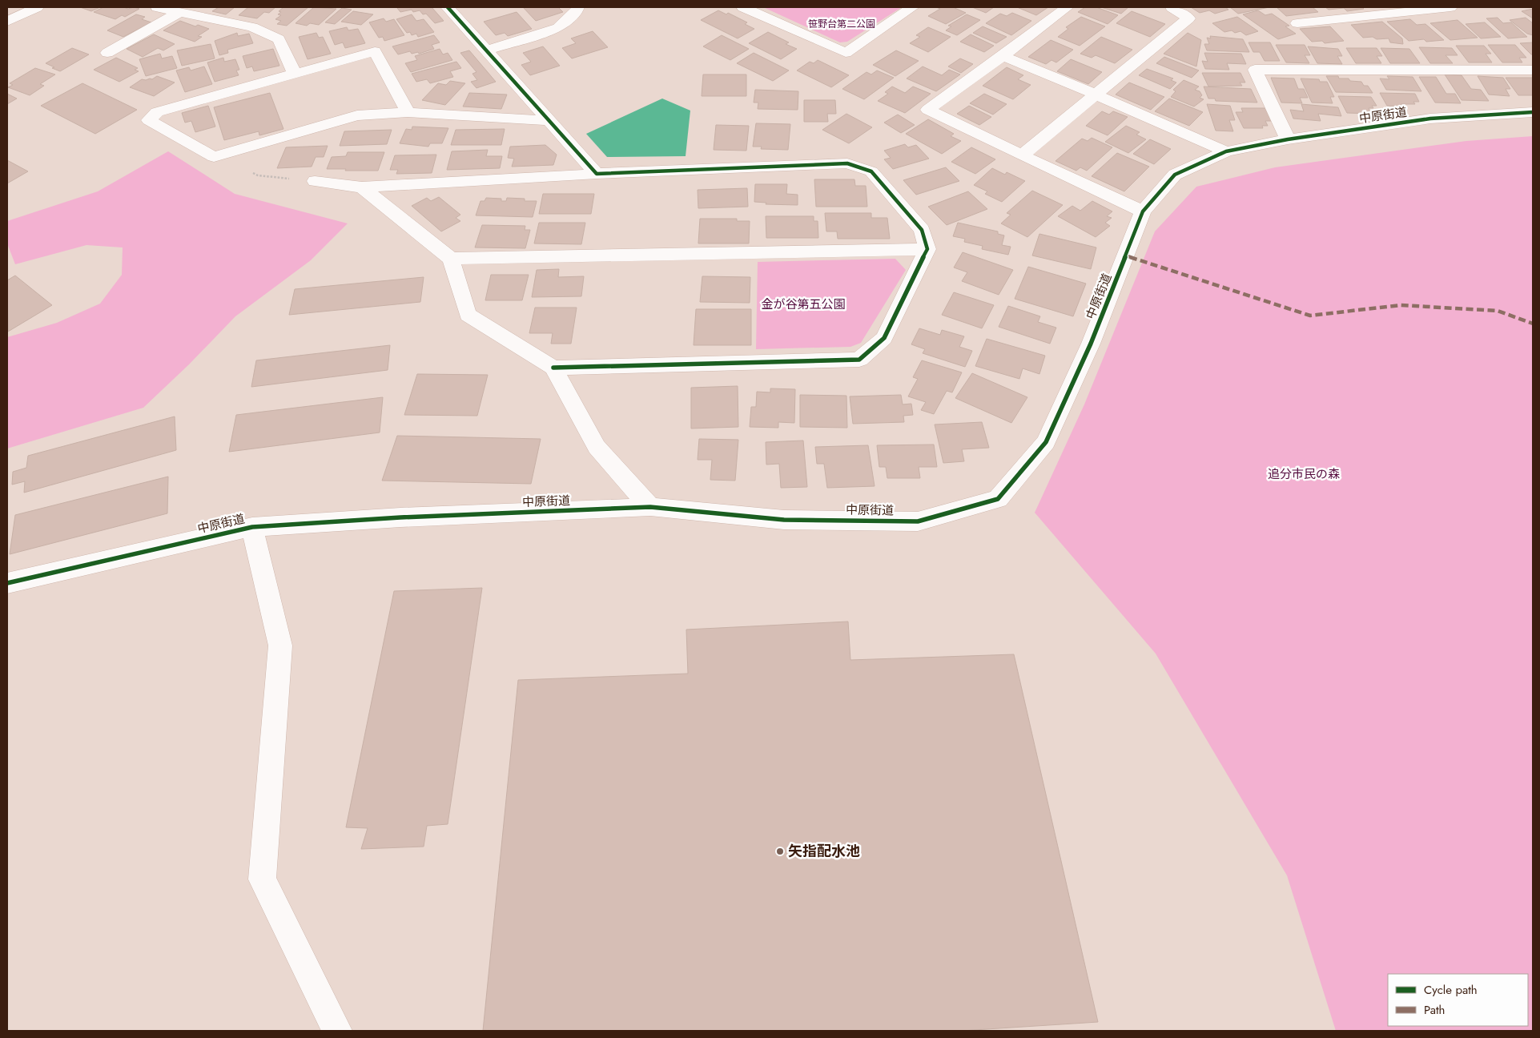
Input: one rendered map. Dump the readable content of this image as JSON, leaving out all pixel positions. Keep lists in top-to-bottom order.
{
  "streets": {
    "street": ["中原街道"]
  },
  "parks": ["笹野台第二公園", "金が谷第五公園", "追分市民の森"],
  "places": ["矢指配水池"],
  "legend": ["Cycle path", "Path"]
}
